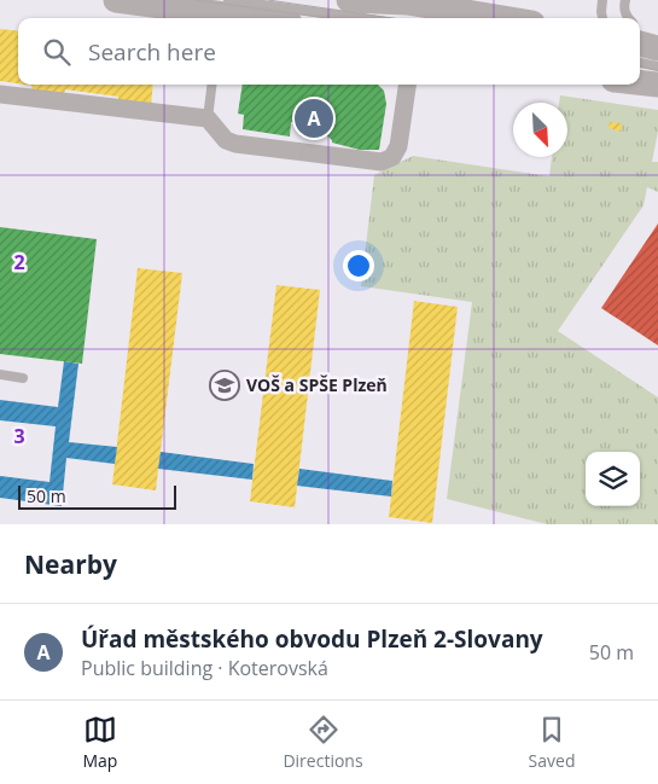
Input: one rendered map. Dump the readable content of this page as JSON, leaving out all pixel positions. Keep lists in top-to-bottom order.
{
  "places": {
    "school or university": ["VOŠ a SPŠE Plzeň"]
  },
  "scale_bar": "50 m",
  "north": "bottom right",
  "page": {
    "search": "Search here",
    "pins": "A",
    "scale": "50 m",
    "heading": "Nearby",
    "list": [
      {
        "mark": "A",
        "name": "Úřad městského obvodu Plzeň 2-Slovany",
        "note": "Public building · Koterovská",
        "value": "50 m"
      }
    ],
    "nav": ["Map", "Directions", "Saved"]
  },
  "grid": {
    "rows": ["2", "3"]
  }
}
